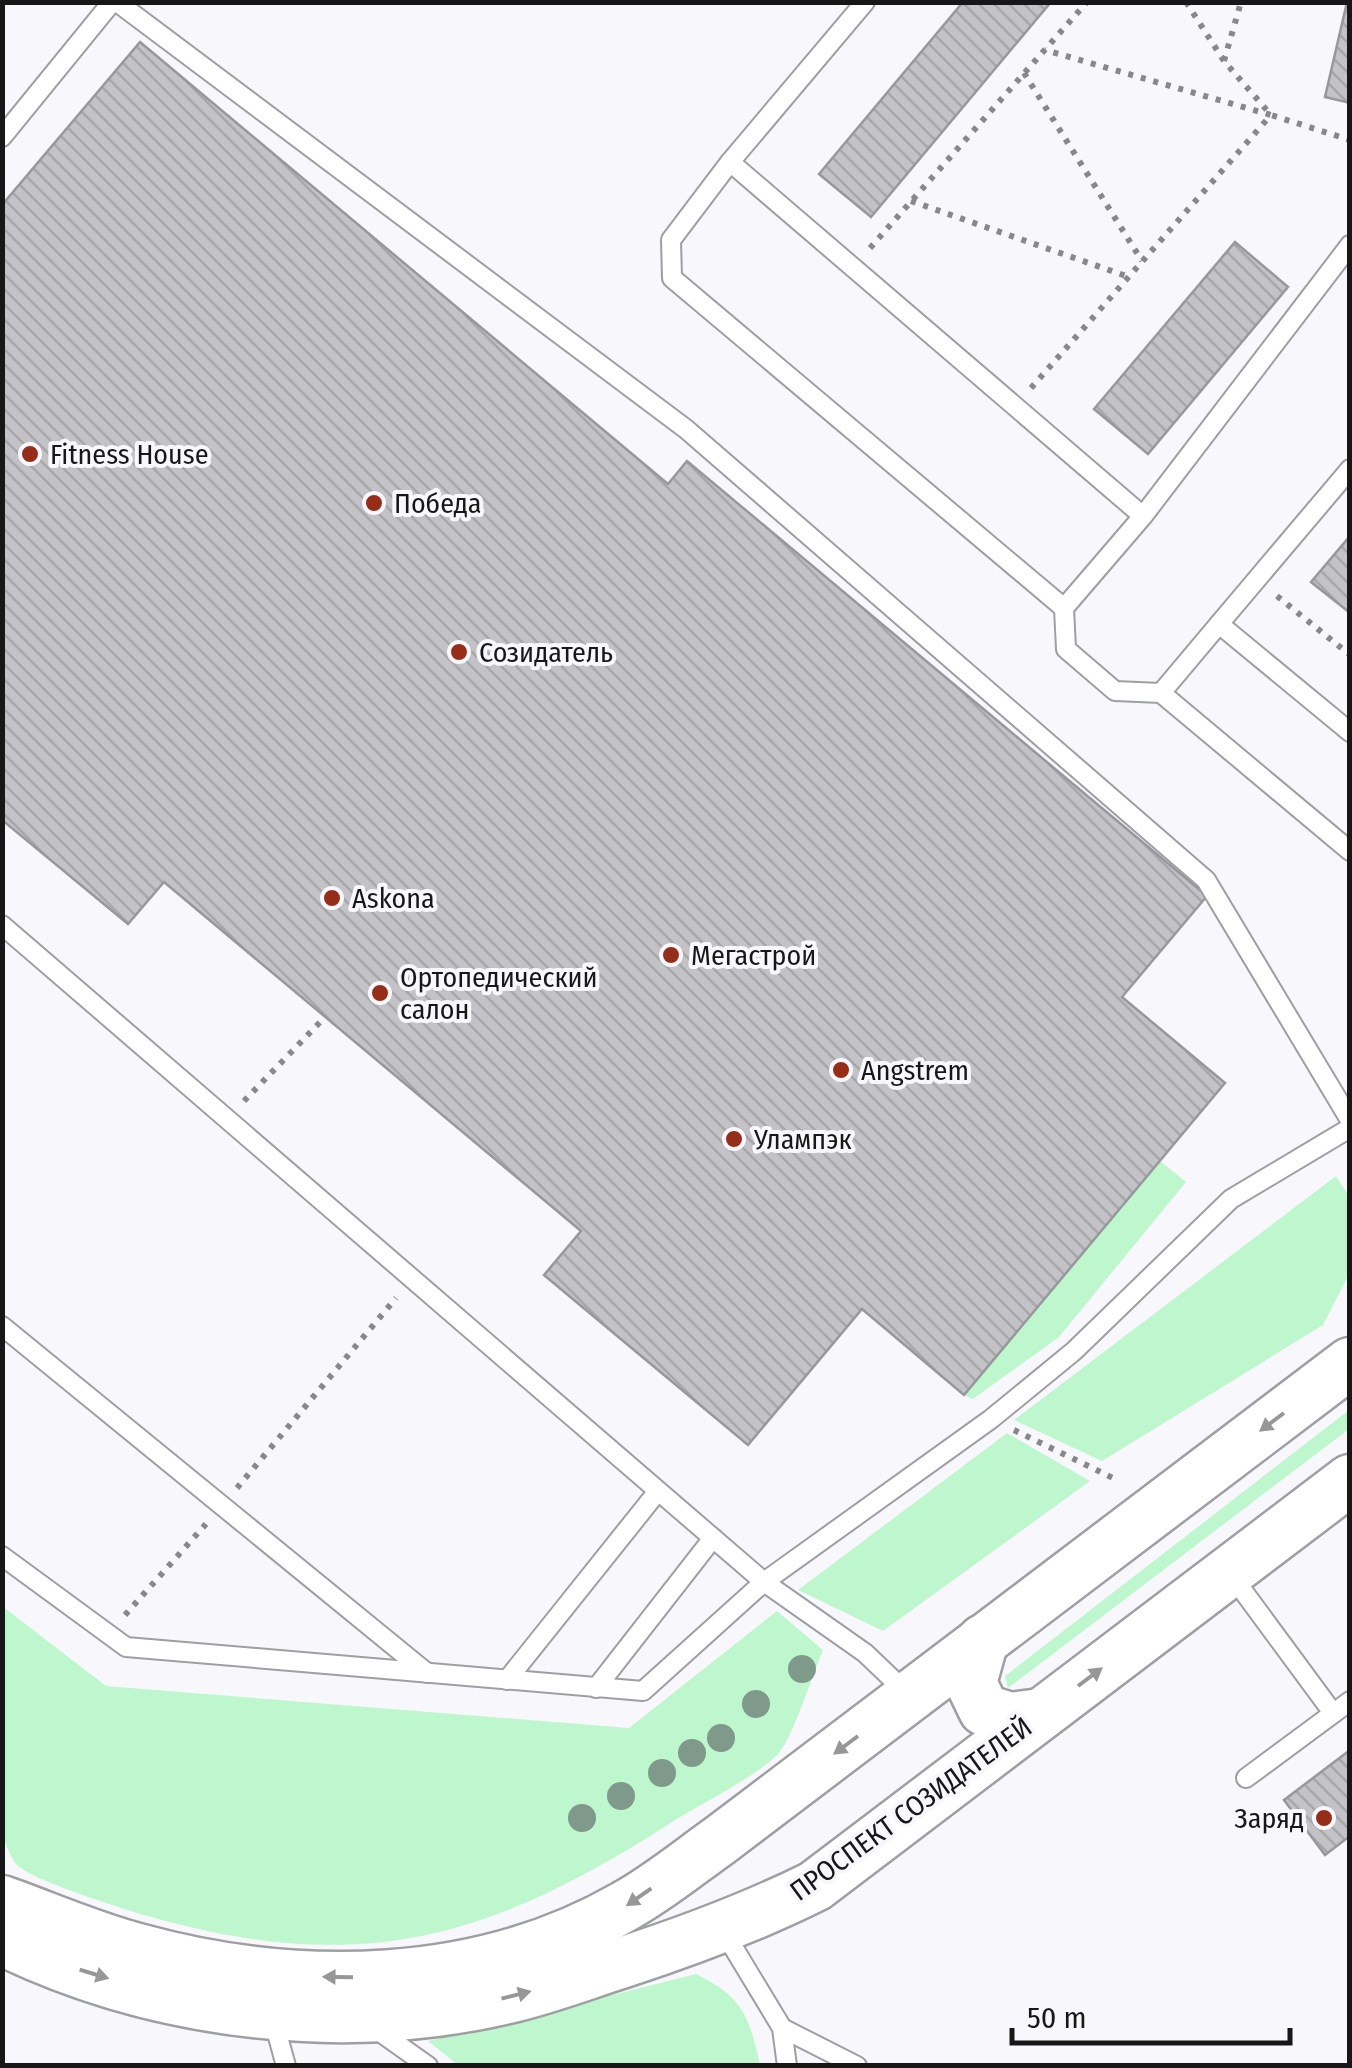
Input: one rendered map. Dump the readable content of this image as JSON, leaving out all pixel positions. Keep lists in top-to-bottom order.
{
  "streets": {
    "main road": ["ПРОСПЕКТ СОЗИДАТЕЛЕЙ"]
  },
  "places": [
    "Fitness House",
    "Победа",
    "Созидатель",
    "Askona",
    "Мегастрой",
    "Ортопедический салон",
    "Angstrem",
    "Улампэк",
    "Заряд"
  ],
  "scale_bar": "50 m"
}
